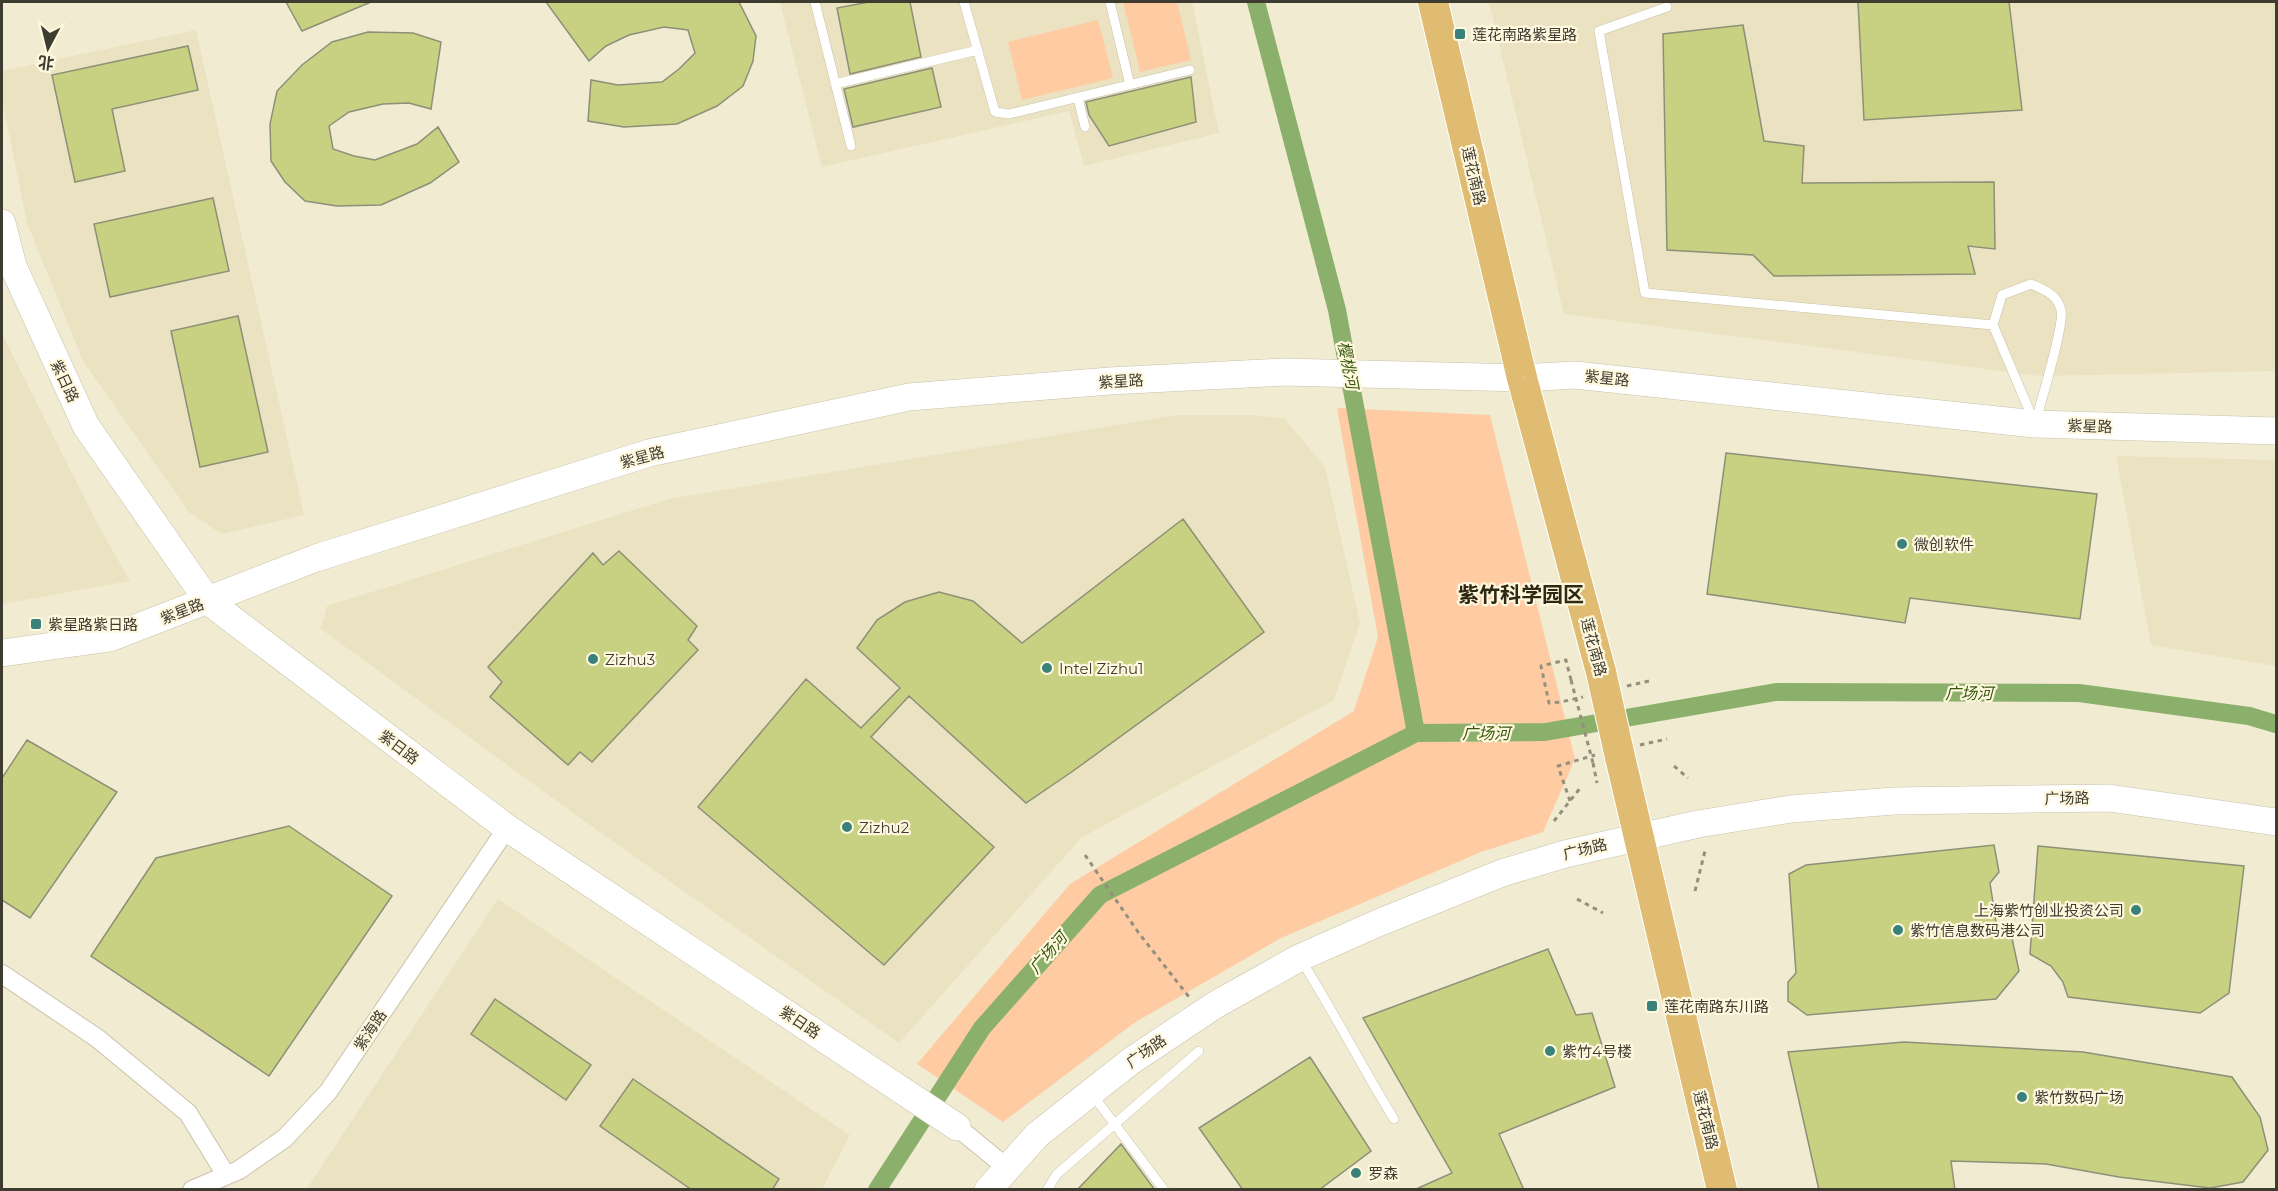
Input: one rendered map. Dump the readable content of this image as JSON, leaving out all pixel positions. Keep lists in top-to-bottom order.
{
  "streets": {
    "main road": ["莲花南路"],
    "street": [
      "紫星路",
      "紫日路",
      "广场路",
      "紫海路"
    ]
  },
  "crossings": [
    ["莲花南路", "紫星路"],
    ["莲花南路", "广场路"],
    ["紫星路", "紫日路"],
    ["紫日路", "紫海路"]
  ],
  "districts": ["紫竹科学园区"],
  "water": ["樱桃河", "广场河"],
  "places": {
    "transit": ["莲花南路紫星路", "紫星路紫日路", "莲花南路东川路"],
    "other": [
      "微创软件",
      "Zizhu3",
      "Intel Zizhu1",
      "Zizhu2",
      "上海紫竹创业投资公司",
      "紫竹信息数码港公司",
      "紫竹4号楼",
      "紫竹数码广场",
      "罗森"
    ]
  },
  "north": "bottom"
}
